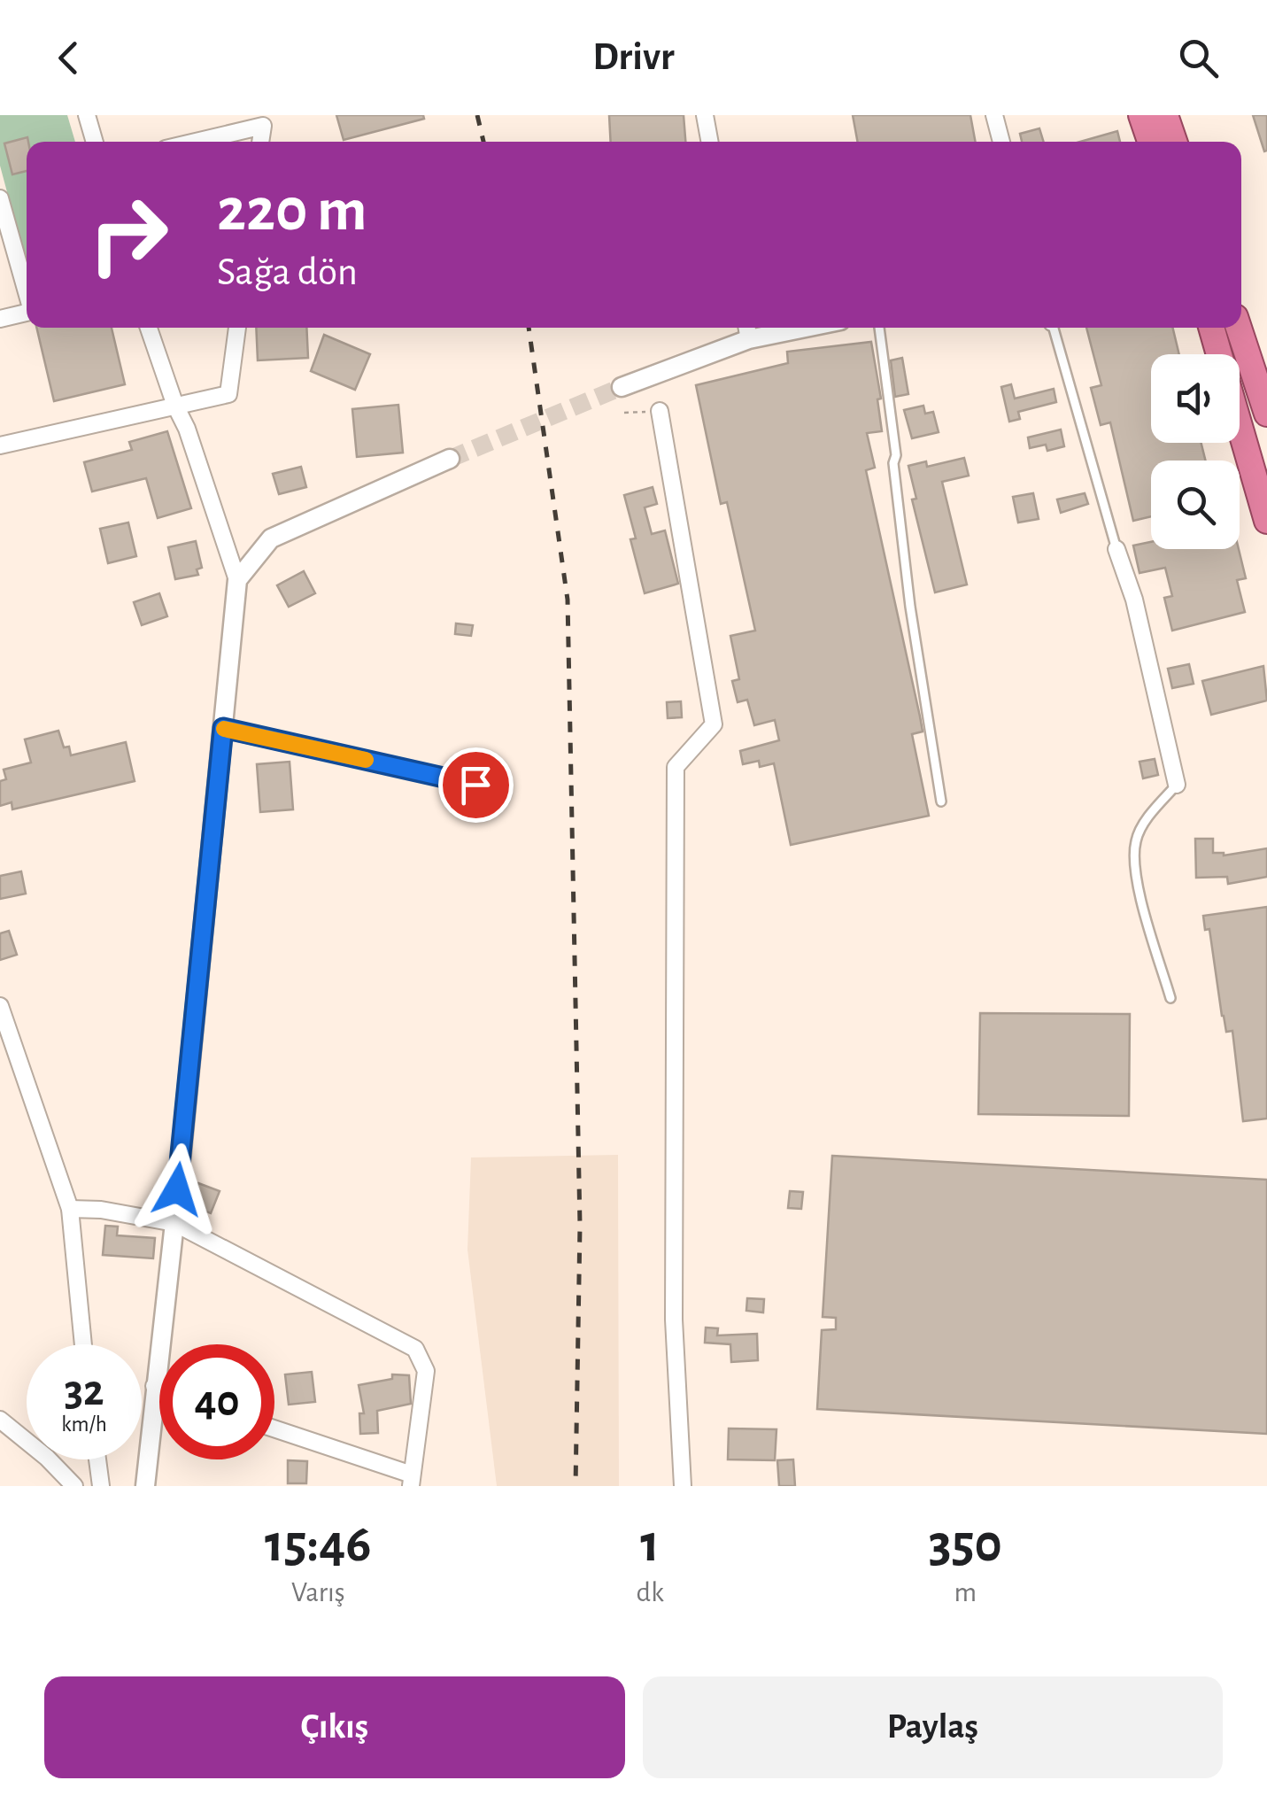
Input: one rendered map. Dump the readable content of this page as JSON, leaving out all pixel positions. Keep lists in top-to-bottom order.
{
  "page": {
    "header": "Drivr",
    "turn": ["220 m", "Sağa dön"],
    "speed": "32 km/h",
    "limit": "40",
    "eta": [
      "15:46",
      "Varış",
      "1",
      "dk",
      "350",
      "m"
    ],
    "buttons": ["Çıkış", "Paylaş"]
  }
}
